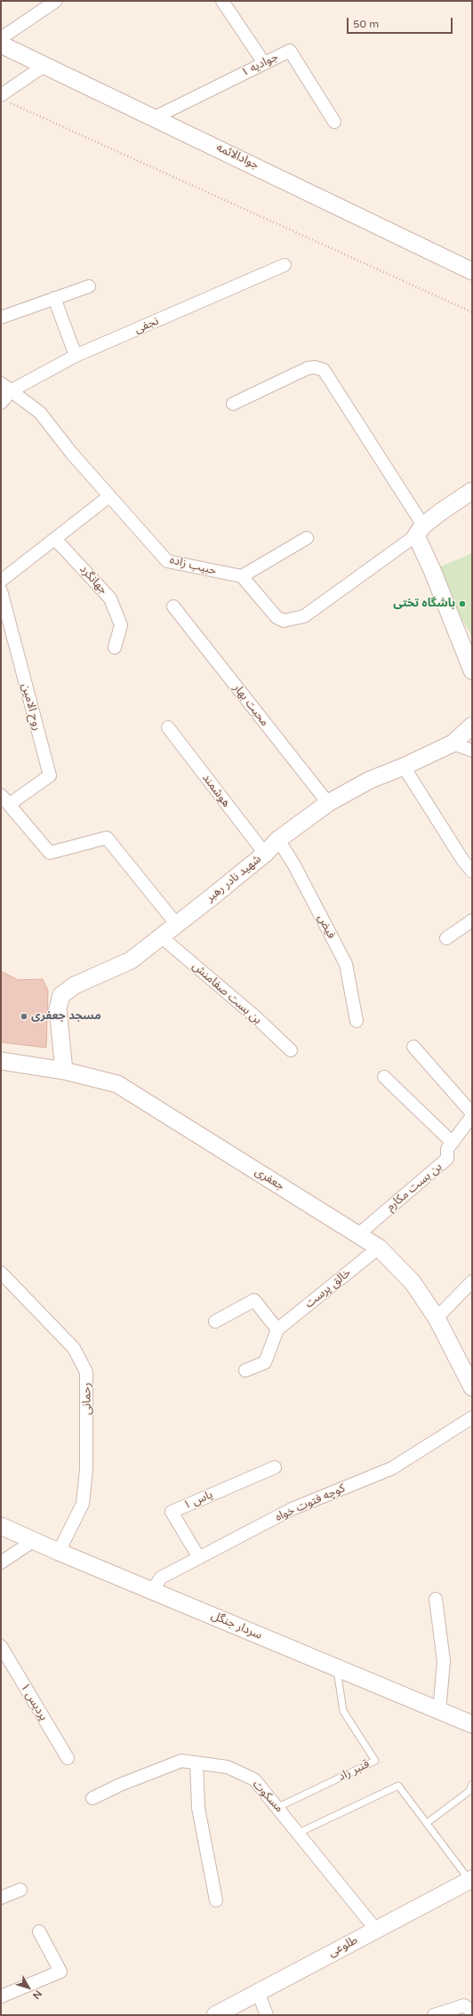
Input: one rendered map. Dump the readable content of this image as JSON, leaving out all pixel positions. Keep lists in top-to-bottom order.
{
  "streets": {
    "main road": [
      "جوادالائمه",
      "شهید نادر رهبر",
      "جعفری",
      "سردار جنگل",
      "طلوعی"
    ],
    "street": [
      "جوادیه ۱",
      "نجفی",
      "حبیب زاده",
      "جهانگرد",
      "محبت بهار",
      "روح الامین",
      "هوشمند",
      "فیض",
      "بن بست صفامنش",
      "بن بست مکارم",
      "خالق پرست",
      "رحمانی",
      "یاس ۱",
      "کوچه فتوت خواه",
      "پردیس ۱",
      "مسکوت"
    ],
    "lane": ["قنبر زاد"]
  },
  "crossings": [
    ["جوادیه ۱", "جوادالائمه"],
    ["نجفی", "حبیب زاده"],
    ["محبت بهار", "شهید نادر رهبر"],
    ["هوشمند", "شهید نادر رهبر"],
    ["شهید نادر رهبر", "فیض"],
    ["شهید نادر رهبر", "بن بست صفامنش"],
    ["شهید نادر رهبر", "جعفری"],
    ["جعفری", "بن بست مکارم"],
    ["جعفری", "خالق پرست"],
    ["رحمانی", "سردار جنگل"],
    ["یاس ۱", "کوچه فتوت خواه"],
    ["کوچه فتوت خواه", "سردار جنگل"],
    ["سردار جنگل", "قنبر زاد"],
    ["قنبر زاد", "مسکوت"],
    ["مسکوت", "طلوعی"]
  ],
  "places": ["باشگاه تختی", "مسجد جعفری"],
  "scale_bar": "50 m",
  "north": "bottom right"
}
